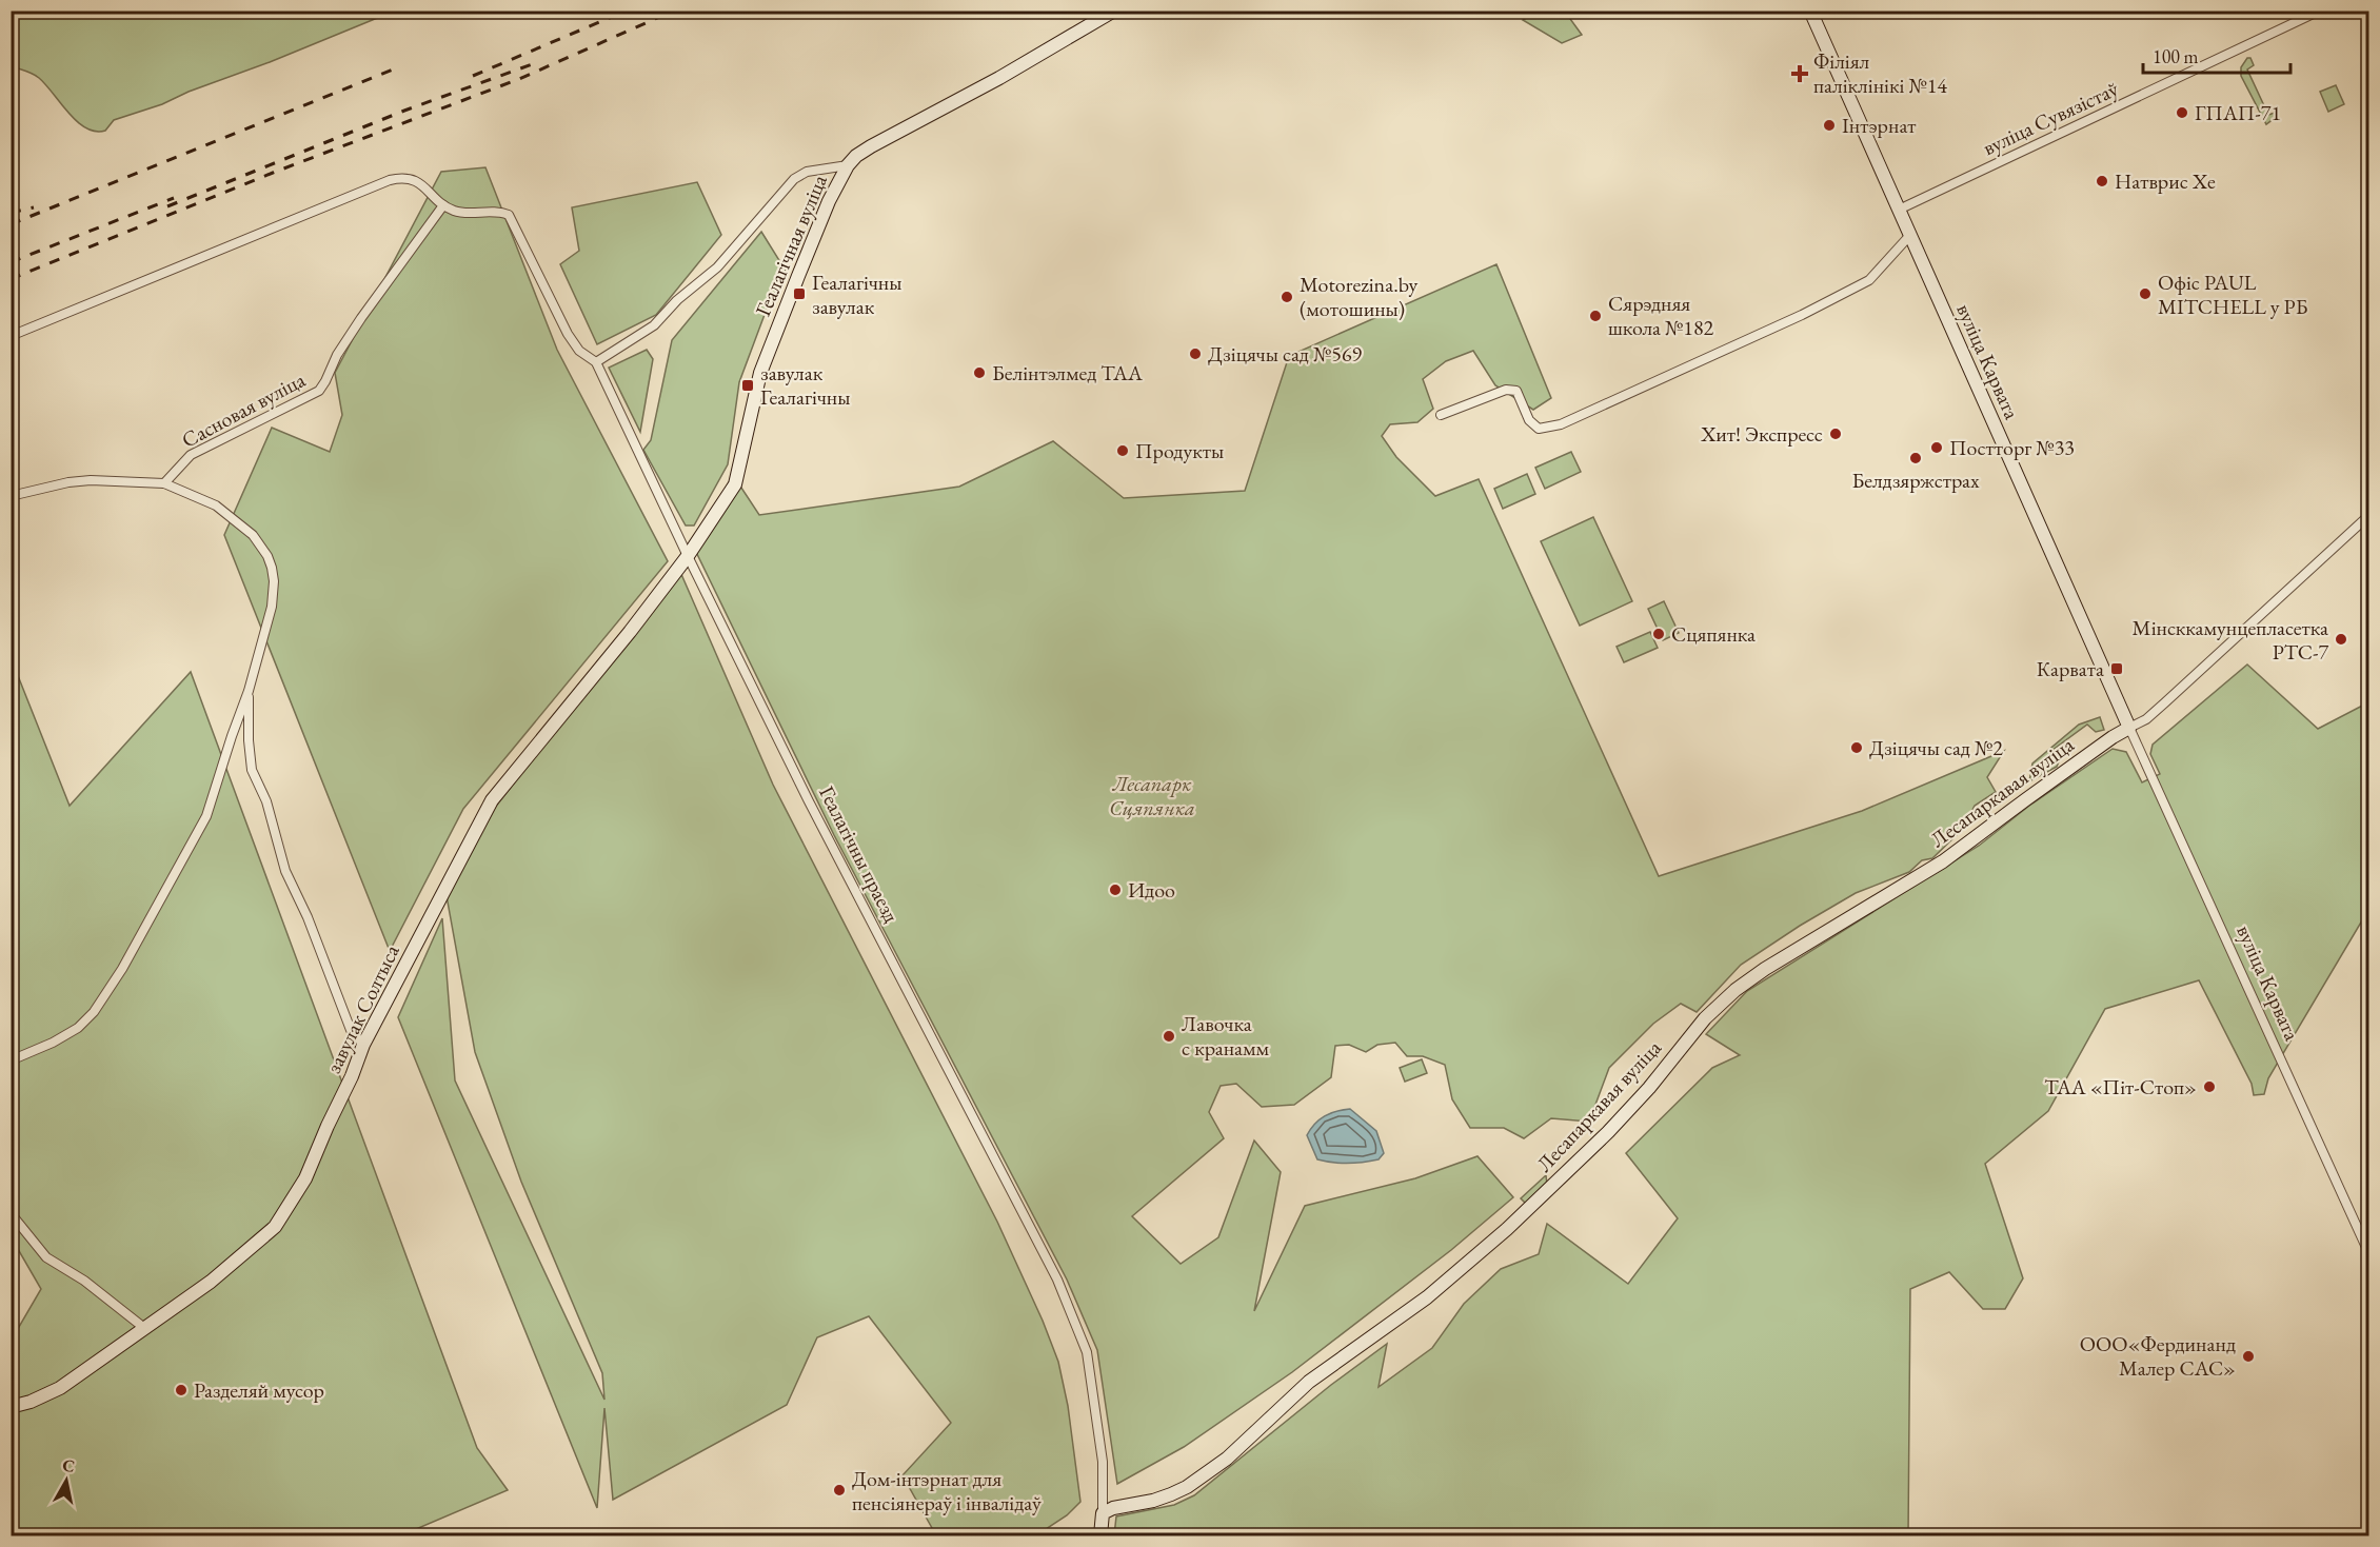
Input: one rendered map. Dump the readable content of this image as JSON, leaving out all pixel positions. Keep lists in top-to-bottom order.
{
  "streets": {
    "street": [
      "вуліца Сувязістаў",
      "Геалагічная вуліца",
      "вуліца Карвата",
      "Сасновая вуліца",
      "Лесапаркавая вуліца",
      "Геалагічны праезд",
      "завулак Солтыса"
    ]
  },
  "crossings": [
    ["вуліца Сувязістаў", "вуліца Карвата"],
    ["Геалагічная вуліца", "Геалагічны праезд"],
    ["Геалагічная вуліца", "завулак Солтыса"],
    ["вуліца Карвата", "Лесапаркавая вуліца"],
    ["Сасновая вуліца", "Геалагічны праезд"],
    ["Лесапаркавая вуліца", "Геалагічны праезд"],
    ["Геалагічны праезд", "завулак Солтыса"]
  ],
  "parks": ["Лесапарк Сцяпянка"],
  "places": {
    "health": ["Філіял паліклінікі №14"],
    "other": [
      "ГПАП-71",
      "Інтэрнат",
      "Натврис Хе",
      "Офіс PAUL MITCHELL у РБ",
      "Motorezina.by (мотошины)",
      "Сярэдняя школа №182",
      "Дзіцячы сад №569",
      "Белінтэлмед ТАА",
      "Хит! Экспресс",
      "Постторг №33",
      "Продукты",
      "Белдзяржстрах",
      "Сцяпянка",
      "Мінсккамунцепласетка РТС-7",
      "Дзіцячы сад №2",
      "Идоо",
      "Лавочка с кранамм",
      "ТАА «Піт-Стоп»",
      "ООО«Фердинанд Малер САС»",
      "Разделяй мусор",
      "Дом-інтэрнат для пенсіянераў і інвалідаў"
    ],
    "transit": ["Геалагічны завулак", "завулак Геалагічны", "Карвата"]
  },
  "scale_bar": "100 m",
  "north": "top"
}
